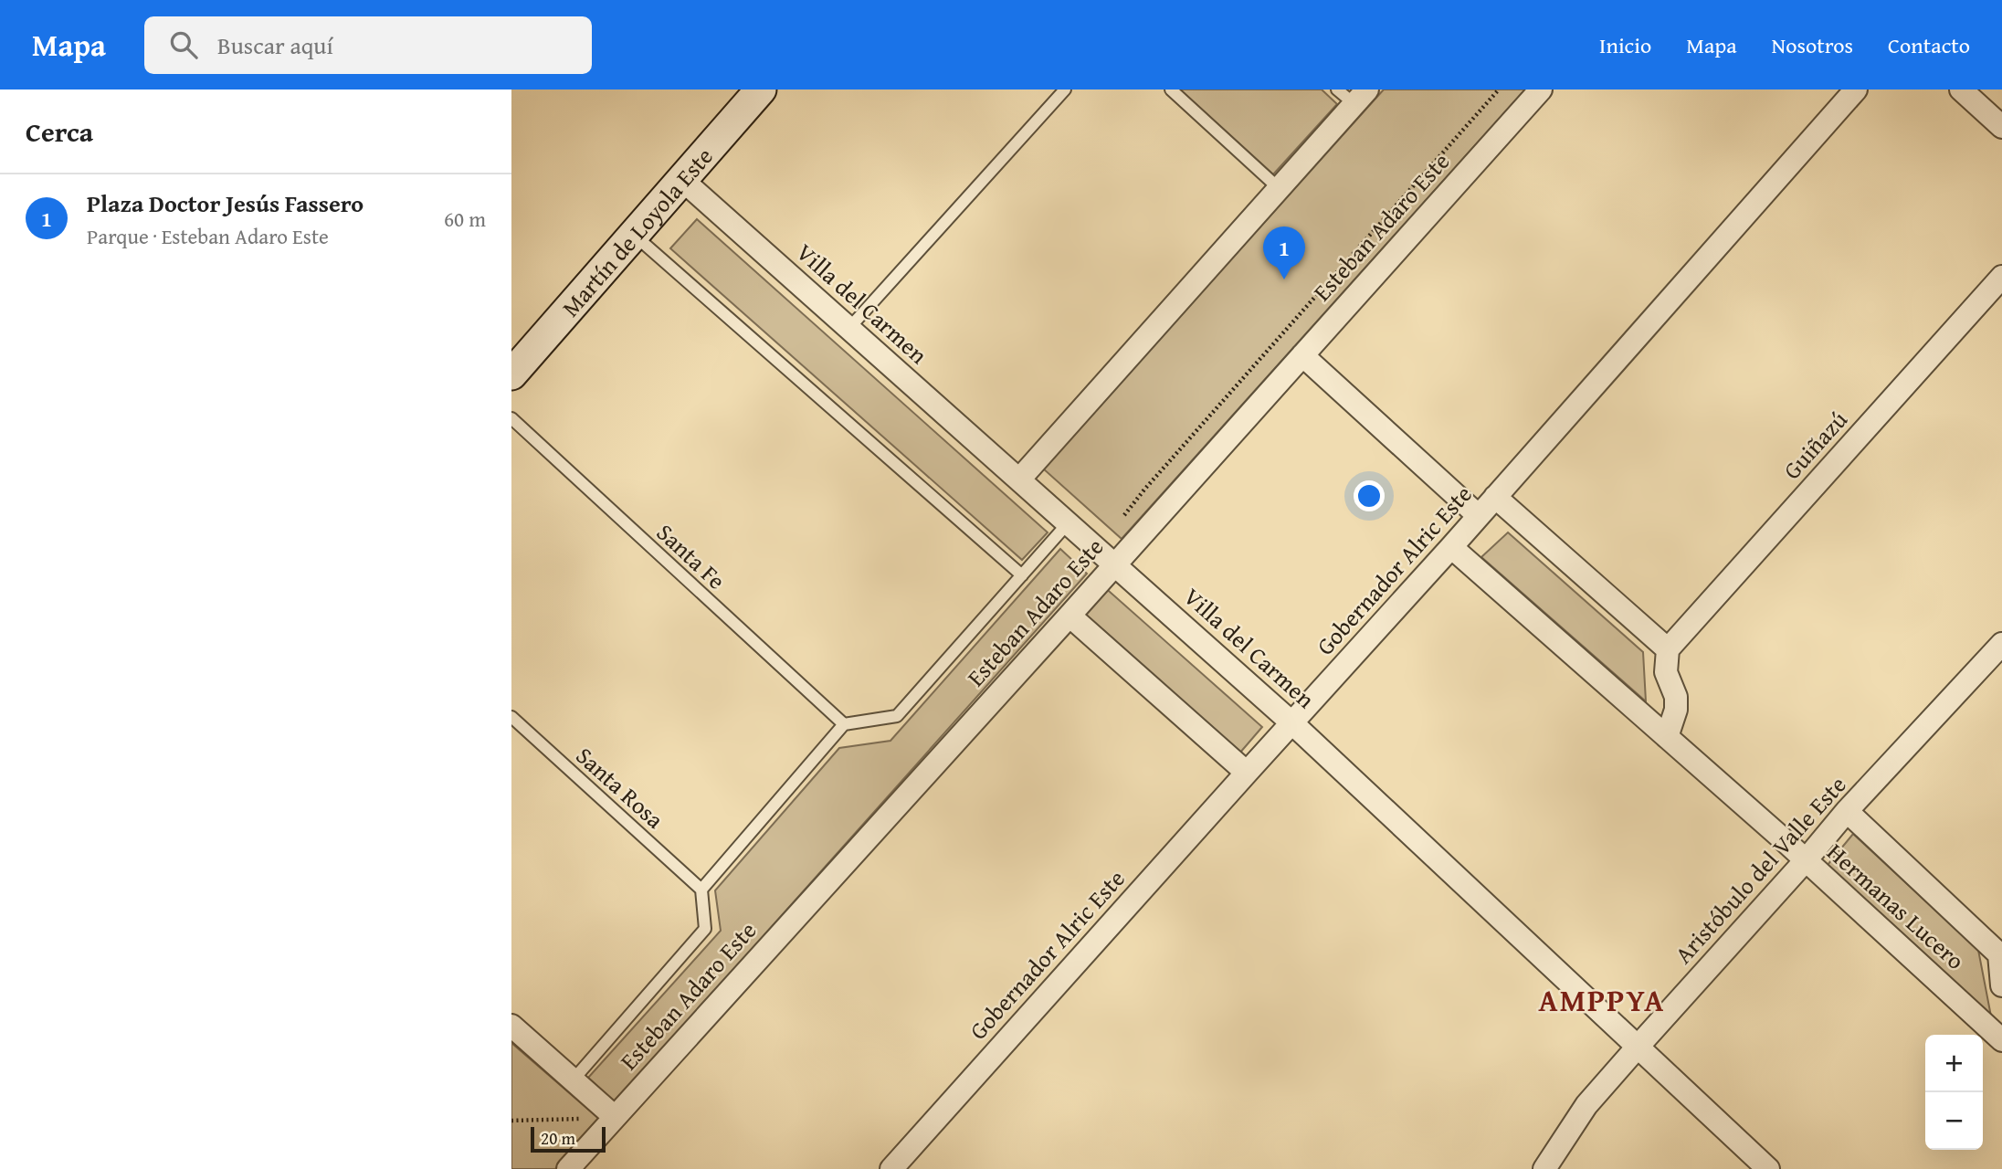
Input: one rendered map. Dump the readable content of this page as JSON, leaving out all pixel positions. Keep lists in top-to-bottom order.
{
  "streets": {
    "main road": ["Martín de Loyola Este"],
    "street": [
      "Esteban Adaro Este",
      "Villa del Carmen",
      "Guiñazú",
      "Gobernador Alric Este",
      "Aristóbulo del Valle Este",
      "Hermanas Lucero"
    ],
    "lane": ["Santa Fe", "Santa Rosa"]
  },
  "crossings": [
    ["Esteban Adaro Este", "Villa del Carmen"],
    ["Esteban Adaro Este", "Santa Fe"],
    ["Esteban Adaro Este", "Santa Rosa"],
    ["Martín de Loyola Este", "Villa del Carmen"],
    ["Villa del Carmen", "Gobernador Alric Este"],
    ["Villa del Carmen", "Aristóbulo del Valle Este"],
    ["Gobernador Alric Este", "Hermanas Lucero"],
    ["Aristóbulo del Valle Este", "Hermanas Lucero"]
  ],
  "districts": ["AMPPYA"],
  "scale_bar": "20 m",
  "page": {
    "header": "Mapa",
    "search": "Buscar aquí",
    "nav": [
      "Inicio",
      "Mapa",
      "Nosotros",
      "Contacto"
    ],
    "heading": "Cerca",
    "list": [
      {
        "mark": "1",
        "name": "Plaza Doctor Jesús Fassero",
        "note": "Parque · Esteban Adaro Este",
        "value": "60 m"
      }
    ],
    "pins": "1",
    "map_buttons": ["+", "−"],
    "scale": "20 m"
  }
}
